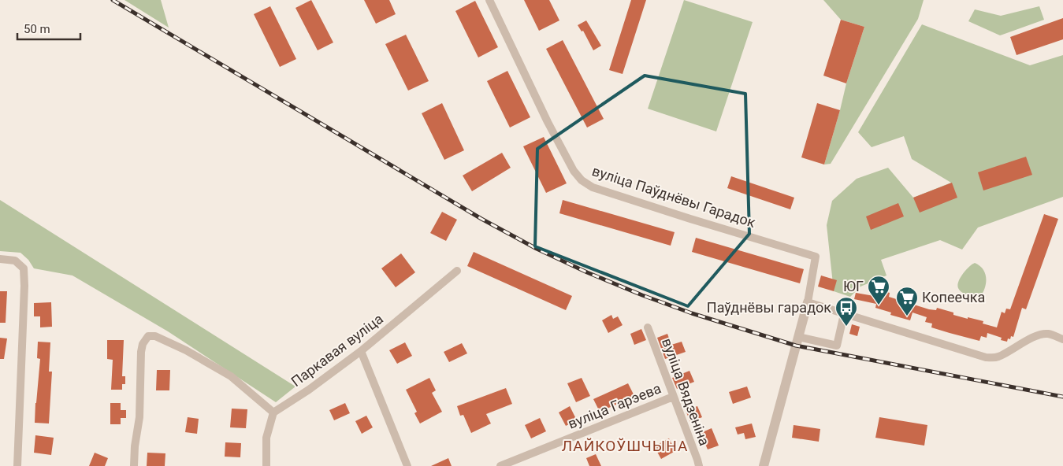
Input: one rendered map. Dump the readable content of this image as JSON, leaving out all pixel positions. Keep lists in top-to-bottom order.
{
  "streets": {
    "street": [
      "вуліца Паўднёвы Гарадок",
      "Паркавая вуліца",
      "вуліца Вядзеніна",
      "вуліца Гарэева"
    ]
  },
  "crossings": [
    ["вуліца Вядзеніна", "вуліца Гарэева"]
  ],
  "districts": ["ЛАЙКОЎШЧЫНА"],
  "places": {
    "supermarket": ["ЮГ", "Копеечка"],
    "bus stop": ["Паўднёвы гарадок"]
  },
  "scale_bar": "50 m"
}
